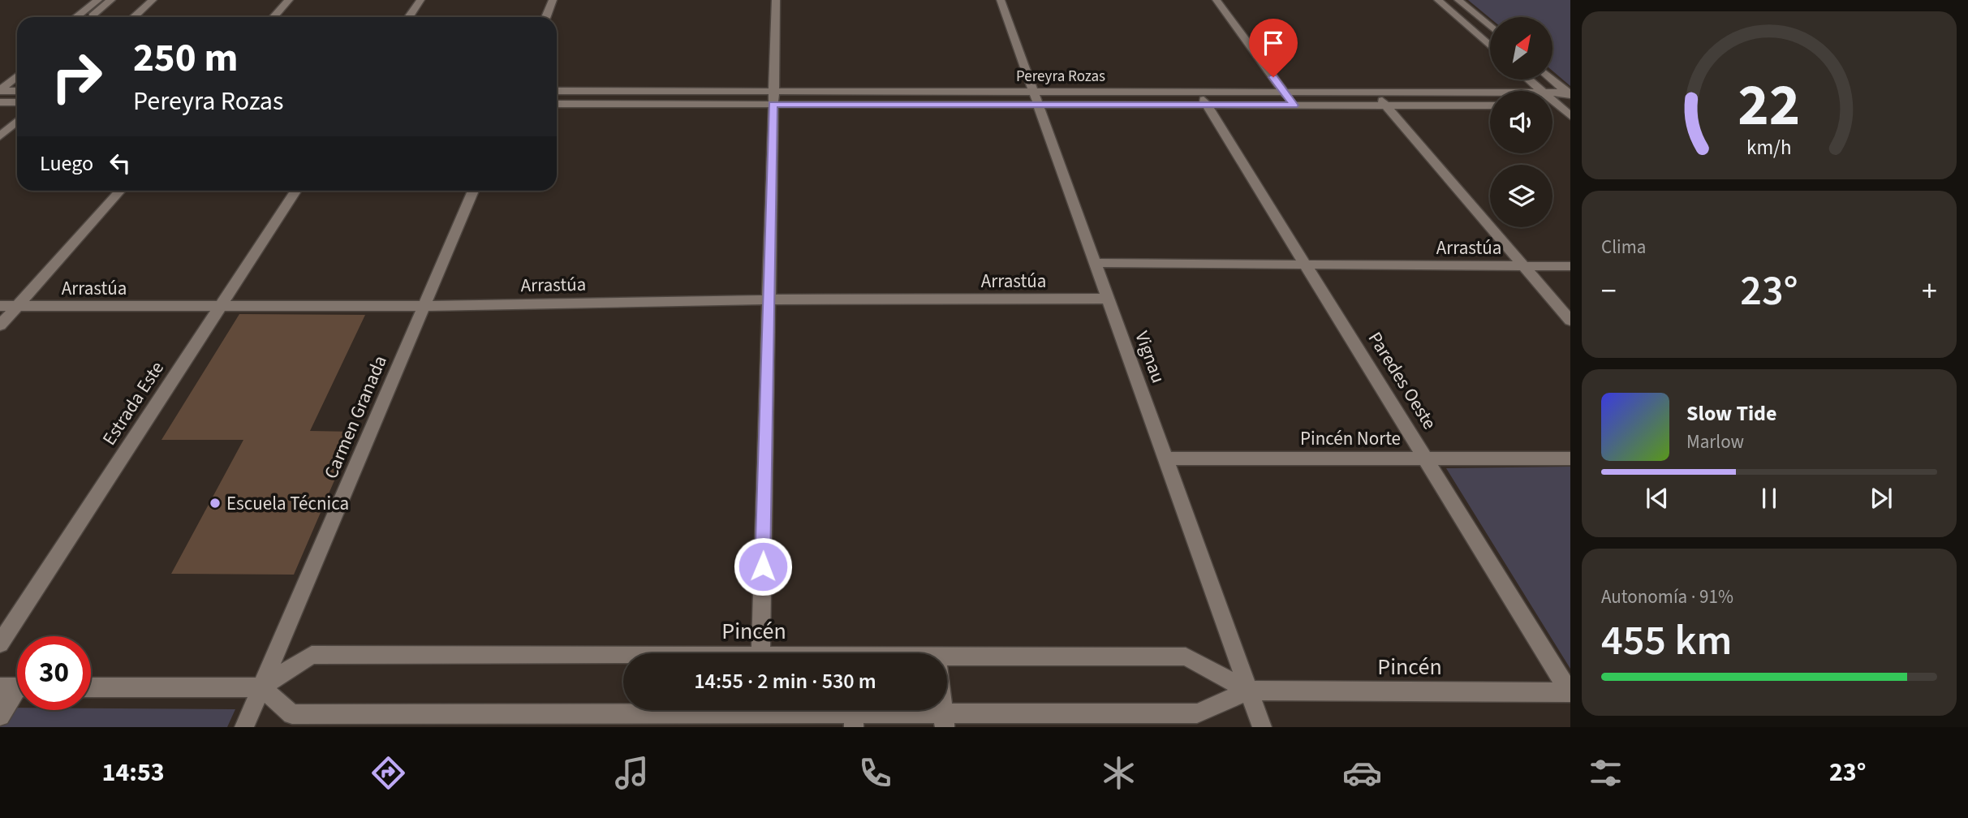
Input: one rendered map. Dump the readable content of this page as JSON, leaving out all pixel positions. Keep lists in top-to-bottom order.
{
  "streets": {
    "street": [
      "Pereyra Rozas",
      "Arrastúa",
      "Vignau",
      "Paredes Oeste",
      "Estrada Este",
      "Carmen Granada",
      "Pincén Norte",
      "Pincén"
    ]
  },
  "crossings": [
    ["Pereyra Rozas", "Vignau"],
    ["Pereyra Rozas", "Paredes Oeste"],
    ["Arrastúa", "Vignau"],
    ["Arrastúa", "Paredes Oeste"],
    ["Arrastúa", "Estrada Este"],
    ["Arrastúa", "Carmen Granada"],
    ["Vignau", "Pincén Norte"],
    ["Vignau", "Pincén"],
    ["Paredes Oeste", "Pincén Norte"],
    ["Paredes Oeste", "Pincén"],
    ["Carmen Granada", "Pincén"]
  ],
  "places": ["Escuela Técnica"],
  "north": "top right",
  "page": {
    "turn": ["250 m", "Pereyra Rozas"],
    "then": "Luego",
    "tile": [
      "Clima",
      ["Autonomía · 91%", "455 km"]
    ],
    "heat": ["−", "23°", "+"],
    "song": ["Slow Tide", "Marlow"],
    "limit": "30",
    "trip": "14:55 · 2 min · 530 m",
    "tabs": ["14:53", "23°"],
    "gauge": ["22", "km/h"]
  }
}
